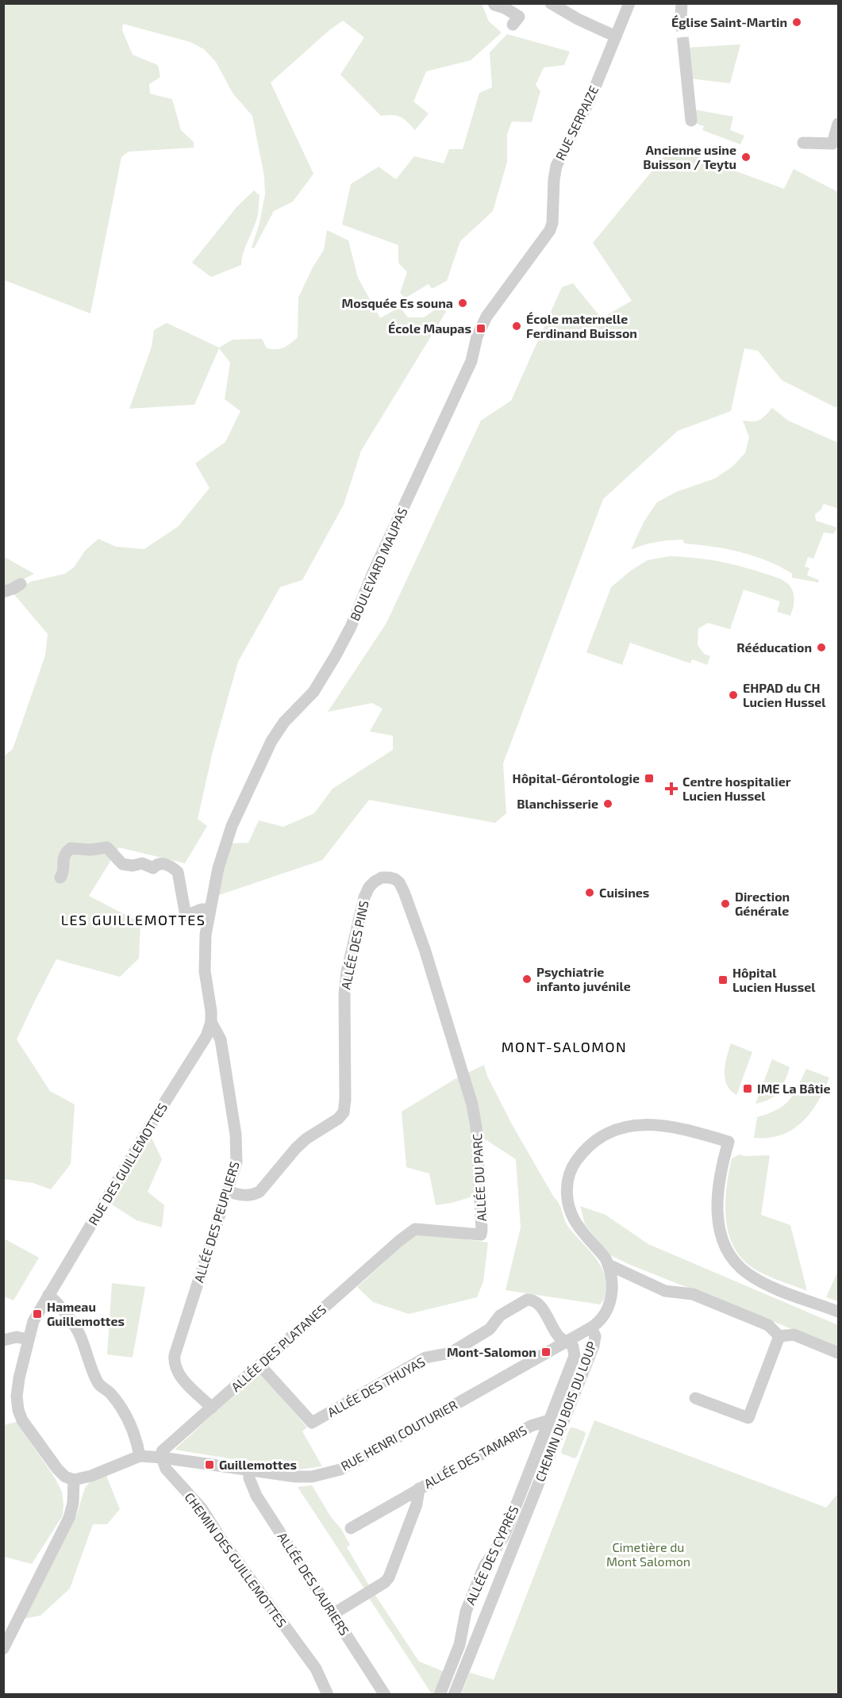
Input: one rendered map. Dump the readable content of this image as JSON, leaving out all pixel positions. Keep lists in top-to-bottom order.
{
  "streets": {
    "street": [
      "RUE SERPAIZE",
      "BOULEVARD MAUPAS",
      "ALLÉE DES PINS",
      "RUE DES GUILLEMOTTES",
      "ALLÉE DU PARC",
      "ALLÉE DES PEUPLIERS",
      "ALLÉE DES PLATANES",
      "ALLÉE DES THUYAS",
      "CHEMIN DU BOIS DU LOUP",
      "RUE HENRI COUTURIER",
      "ALLÉE DES TAMARIS",
      "ALLÉE DES CYPRÈS",
      "CHEMIN DES GUILLEMOTTES",
      "ALLÉE DES LAURIERS"
    ]
  },
  "crossings": [
    ["RUE SERPAIZE", "BOULEVARD MAUPAS"],
    ["BOULEVARD MAUPAS", "RUE DES GUILLEMOTTES"],
    ["ALLÉE DES PINS", "ALLÉE DU PARC"],
    ["ALLÉE DES PINS", "ALLÉE DES PEUPLIERS"],
    ["RUE DES GUILLEMOTTES", "ALLÉE DES PEUPLIERS"],
    ["ALLÉE DU PARC", "ALLÉE DES PLATANES"],
    ["ALLÉE DES PEUPLIERS", "ALLÉE DES PLATANES"],
    ["ALLÉE DES PLATANES", "ALLÉE DES THUYAS"],
    ["ALLÉE DES PLATANES", "RUE HENRI COUTURIER"],
    ["ALLÉE DES PLATANES", "CHEMIN DES GUILLEMOTTES"],
    ["ALLÉE DES THUYAS", "RUE HENRI COUTURIER"],
    ["ALLÉE DES THUYAS", "ALLÉE DES CYPRÈS"],
    ["CHEMIN DU BOIS DU LOUP", "RUE HENRI COUTURIER"],
    ["RUE HENRI COUTURIER", "ALLÉE DES CYPRÈS"],
    ["RUE HENRI COUTURIER", "CHEMIN DES GUILLEMOTTES"],
    ["RUE HENRI COUTURIER", "ALLÉE DES LAURIERS"],
    ["ALLÉE DES TAMARIS", "ALLÉE DES CYPRÈS"],
    ["ALLÉE DES TAMARIS", "ALLÉE DES LAURIERS"]
  ],
  "districts": ["LES GUILLEMOTTES", "MONT-SALOMON"],
  "parks": ["Cimetière du Mont Salomon"],
  "places": {
    "other": [
      "Église Saint-Martin",
      "Ancienne usine Buisson / Teytu",
      "Mosquée Es souna",
      "École maternelle Ferdinand Buisson",
      "Rééducation",
      "EHPAD du CH Lucien Hussel",
      "Blanchisserie",
      "Cuisines",
      "Direction Générale",
      "Psychiatrie infanto juvénile"
    ],
    "transit": [
      "École Maupas",
      "Hôpital-Gérontologie",
      "Hôpital Lucien Hussel",
      "IME La Bâtie",
      "Hameau Guillemottes",
      "Mont-Salomon",
      "Guillemottes"
    ],
    "health": ["Centre hospitalier Lucien Hussel"]
  }
}
